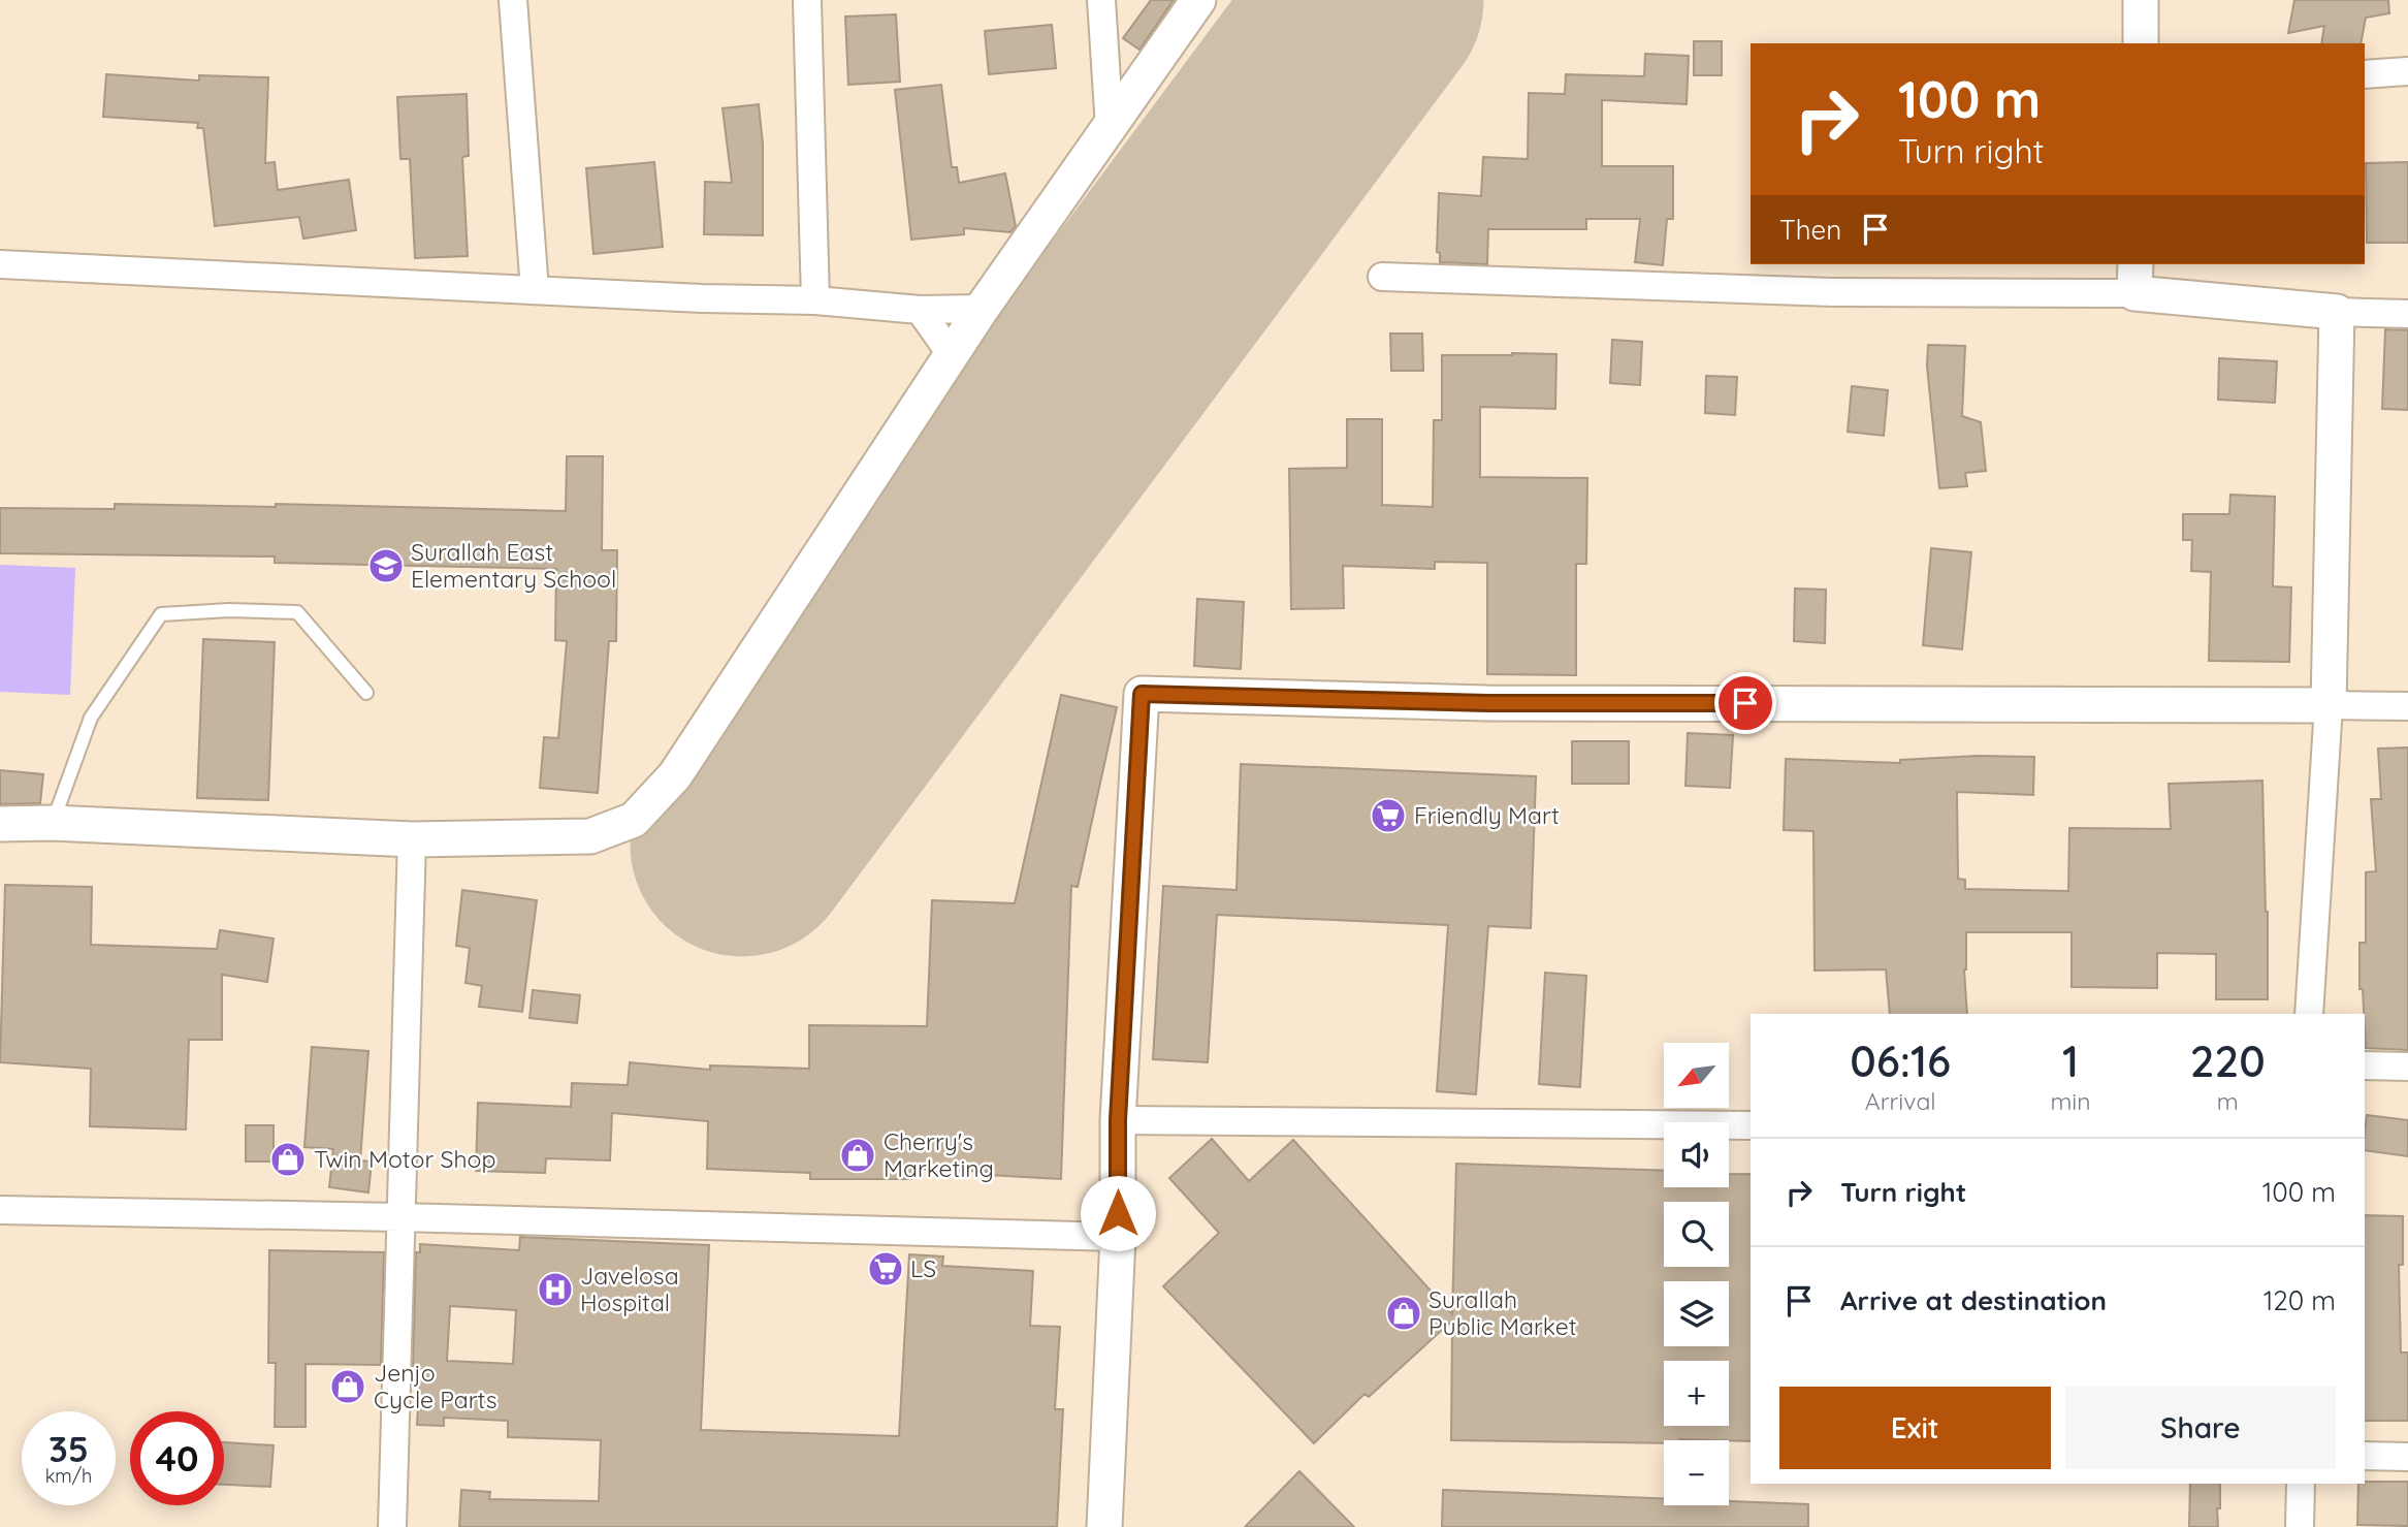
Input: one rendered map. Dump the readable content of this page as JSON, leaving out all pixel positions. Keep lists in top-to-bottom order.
{
  "places": {
    "school or university": ["Surallah East Elementary School"],
    "supermarket": ["Friendly Mart", "LS"],
    "shop": [
      "Cherry's Marketing",
      "Twin Motor Shop",
      "Surallah Public Market",
      "Jenjo Cycle Parts"
    ],
    "hospital": ["Javelosa Hospital"]
  },
  "north": "bottom left",
  "page": {
    "turn": ["100 m", "Turn right"],
    "then": "Then",
    "eta": [
      "06:16",
      "Arrival",
      "1",
      "min",
      "220",
      "m"
    ],
    "map_buttons": ["+", "−"],
    "list": [
      {
        "name": "Turn right",
        "value": "100 m"
      },
      {
        "name": "Arrive at destination",
        "value": "120 m"
      }
    ],
    "buttons": ["Exit", "Share"],
    "speed": "35 km/h",
    "limit": "40"
  }
}
